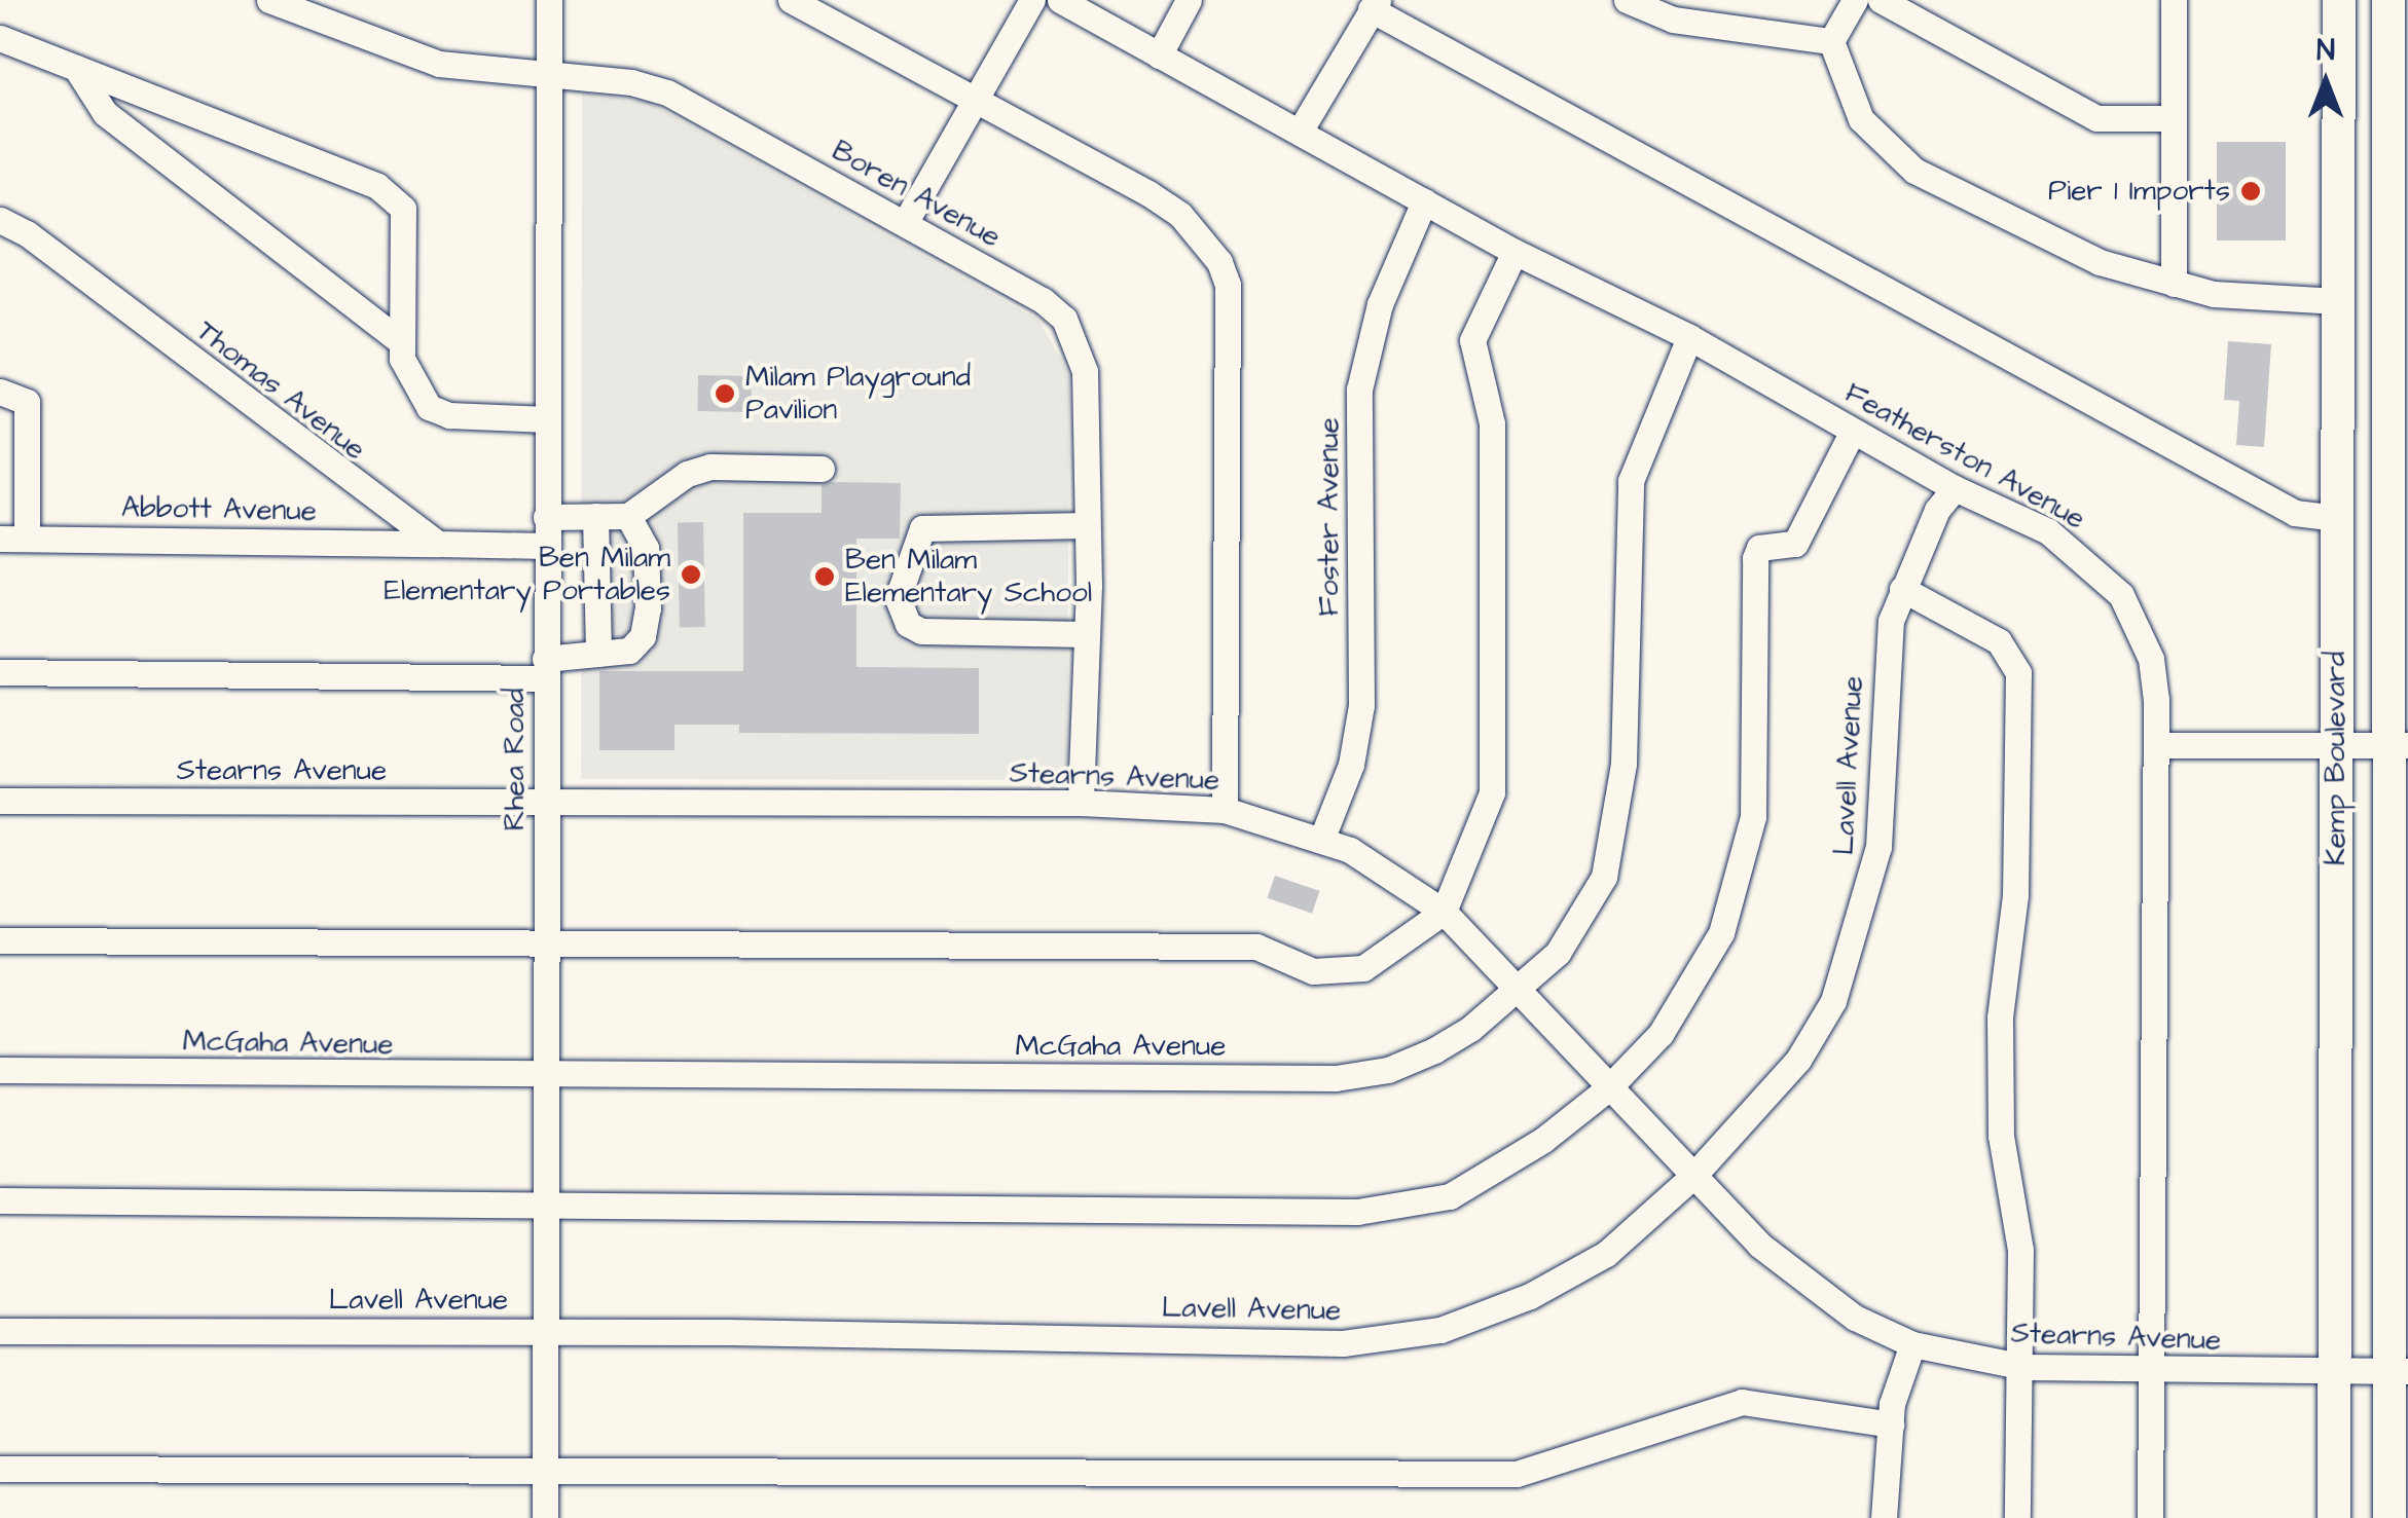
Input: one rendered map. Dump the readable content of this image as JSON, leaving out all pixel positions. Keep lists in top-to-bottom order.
{
  "streets": {
    "main road": ["Kemp Boulevard"],
    "street": [
      "Boren Avenue",
      "Thomas Avenue",
      "Featherston Avenue",
      "Abbott Avenue",
      "Foster Avenue",
      "Rhea Road",
      "Lavell Avenue",
      "Stearns Avenue",
      "McGaha Avenue"
    ]
  },
  "crossings": [
    ["Boren Avenue", "Rhea Road"],
    ["Boren Avenue", "Stearns Avenue"],
    ["Thomas Avenue", "Abbott Avenue"],
    ["Featherston Avenue", "Foster Avenue"],
    ["Featherston Avenue", "Lavell Avenue"],
    ["Featherston Avenue", "Stearns Avenue"],
    ["Featherston Avenue", "McGaha Avenue"],
    ["Foster Avenue", "Stearns Avenue"],
    ["Kemp Boulevard", "Stearns Avenue"],
    ["Rhea Road", "Lavell Avenue"],
    ["Rhea Road", "Stearns Avenue"],
    ["Rhea Road", "McGaha Avenue"],
    ["Lavell Avenue", "Stearns Avenue"],
    ["Stearns Avenue", "McGaha Avenue"]
  ],
  "places": [
    "Pier 1 Imports",
    "Milam Playground Pavilion",
    "Ben Milam Elementary Portables",
    "Ben Milam Elementary School"
  ],
  "north": "top"
}
